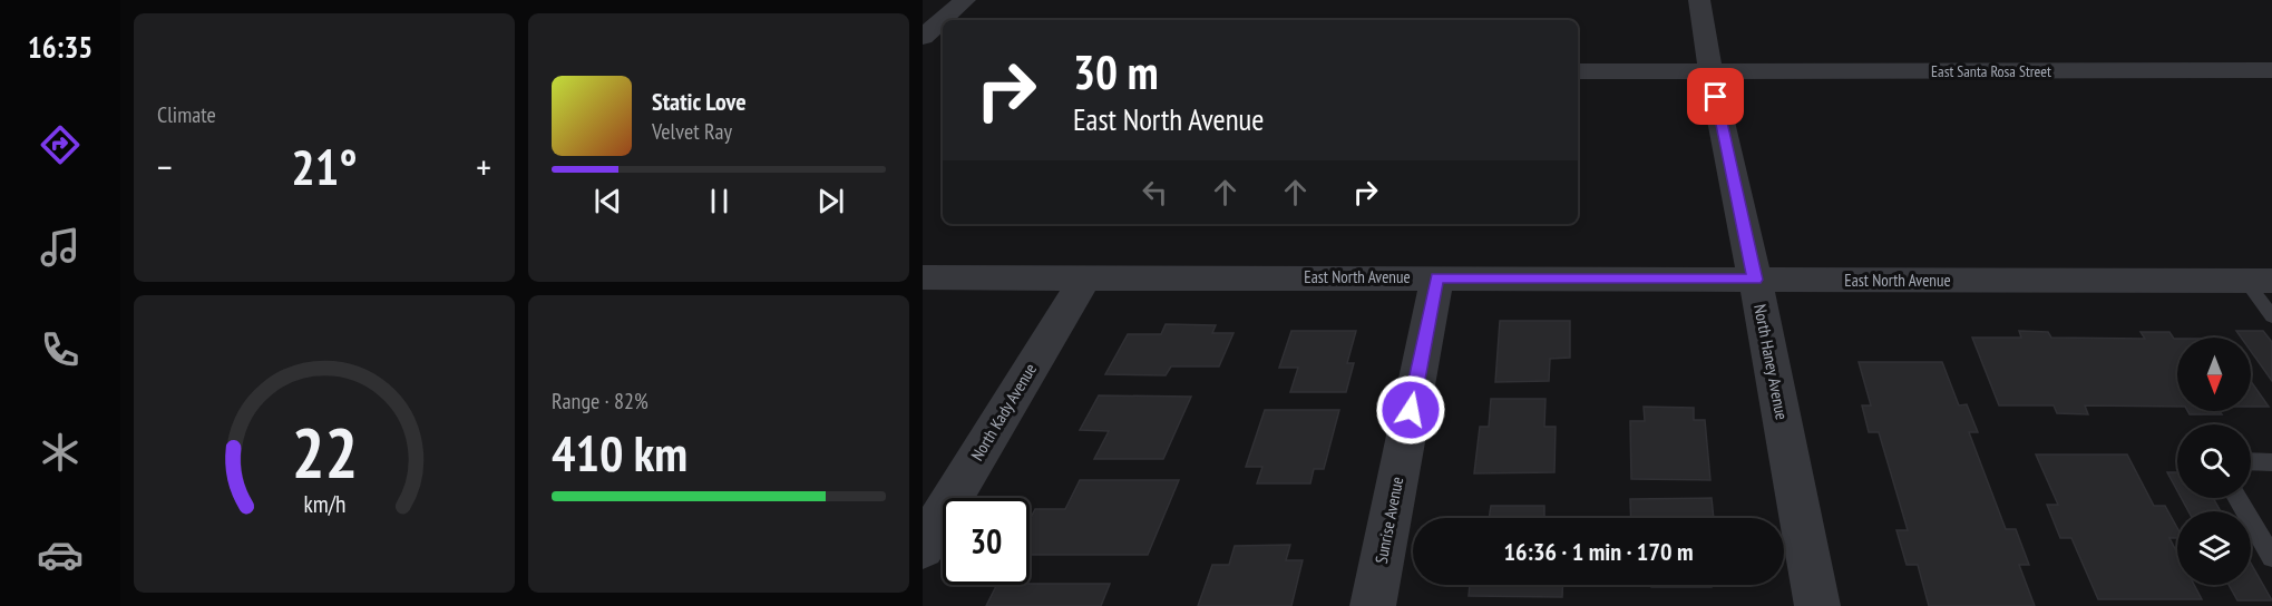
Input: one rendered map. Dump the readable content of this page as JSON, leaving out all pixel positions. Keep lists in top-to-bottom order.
{
  "streets": {
    "street": [
      "East Santa Rosa Street",
      "East North Avenue",
      "North Haney Avenue",
      "North Kady Avenue",
      "Sunrise Avenue"
    ]
  },
  "crossings": [
    ["East Santa Rosa Street", "North Haney Avenue"],
    ["East North Avenue", "North Haney Avenue"],
    ["East North Avenue", "North Kady Avenue"],
    ["East North Avenue", "Sunrise Avenue"]
  ],
  "north": "bottom",
  "page": {
    "tabs": "16:35",
    "tile": [
      "Climate",
      ["Range · 82%", "410 km"]
    ],
    "turn": ["30 m", "East North Avenue"],
    "song": ["Static Love", "Velvet Ray"],
    "heat": ["−", "21°", "+"],
    "limit": "30",
    "trip": "16:36 · 1 min · 170 m",
    "gauge": ["22", "km/h"]
  }
}
